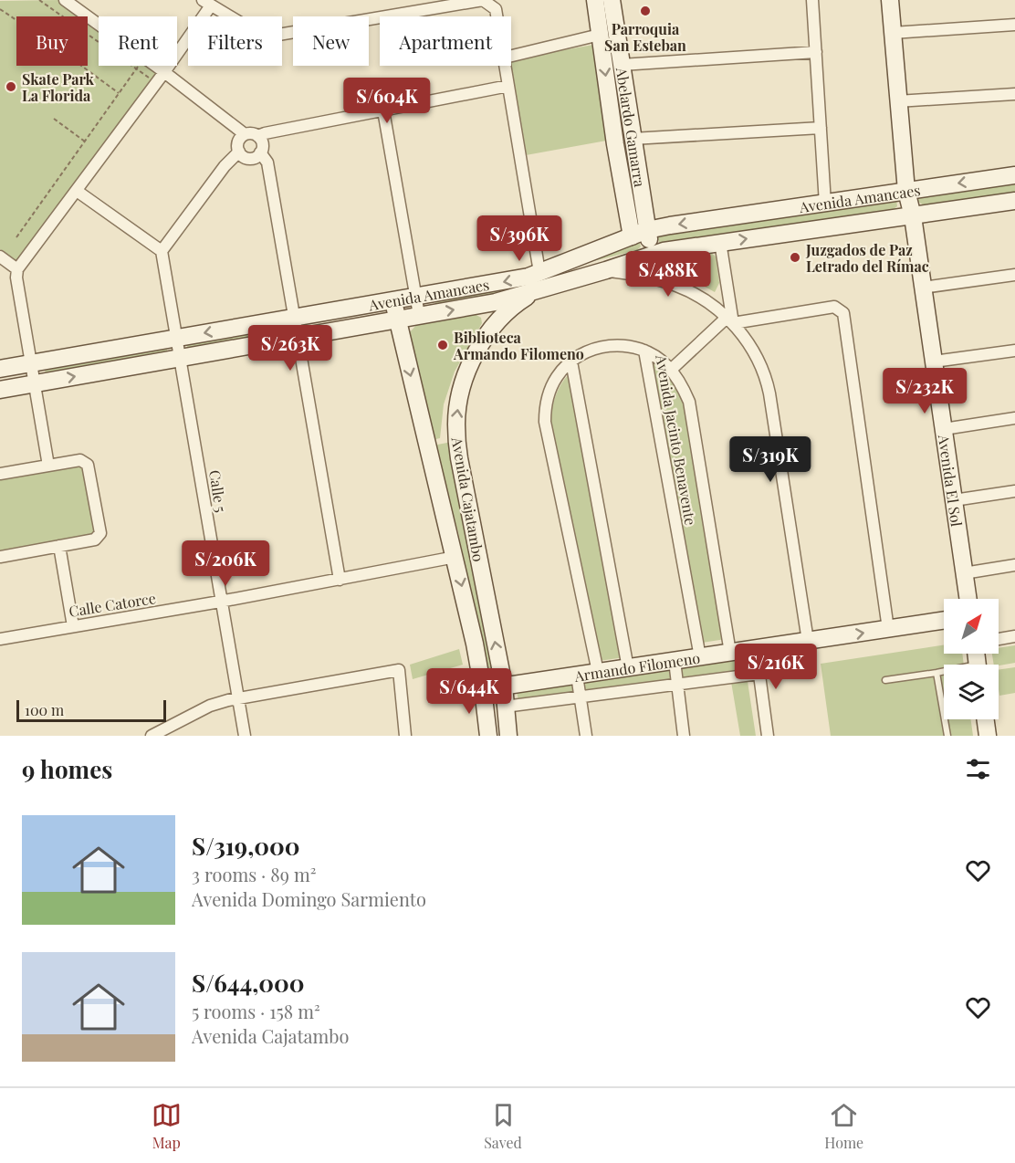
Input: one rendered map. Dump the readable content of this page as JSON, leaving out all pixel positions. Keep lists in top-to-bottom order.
{
  "streets": {
    "street": [
      "Abelardo Gamarra",
      "Avenida Amancaes",
      "Avenida Jacinto Benavente",
      "Avenida El Sol",
      "Calle 5",
      "Avenida Cajatambo",
      "Calle Catorce",
      "Armando Filomeno"
    ]
  },
  "crossings": [
    ["Abelardo Gamarra", "Avenida Amancaes"],
    ["Avenida Amancaes", "Avenida El Sol"],
    ["Avenida Amancaes", "Calle 5"],
    ["Avenida Amancaes", "Avenida Cajatambo"],
    ["Avenida Jacinto Benavente", "Armando Filomeno"],
    ["Calle 5", "Calle Catorce"],
    ["Avenida Cajatambo", "Calle Catorce"],
    ["Avenida Cajatambo", "Armando Filomeno"]
  ],
  "places": [
    "Parroquia San Esteban",
    "Skate Park La Florida",
    "Juzgados de Paz Letrado del Rímac",
    "Biblioteca Armando Filomeno"
  ],
  "scale_bar": "100 m",
  "north": "top right",
  "page": {
    "chip": [
      "Buy",
      "Rent",
      "Filters",
      "New",
      "Apartment"
    ],
    "price": [
      "S/604K",
      "S/396K",
      "S/488K",
      "S/263K",
      "S/232K",
      "S/319K",
      "S/206K",
      "S/216K",
      "S/644K"
    ],
    "scale": "100 m",
    "heading": "9 homes",
    "list": [
      {
        "name": "S/319,000",
        "note": "3 rooms · 89 m² · Avenida Domingo Sarmiento"
      },
      {
        "name": "S/644,000",
        "note": "5 rooms · 158 m² · Avenida Cajatambo"
      }
    ],
    "tabs": ["Map", "Saved", "Home"]
  }
}
